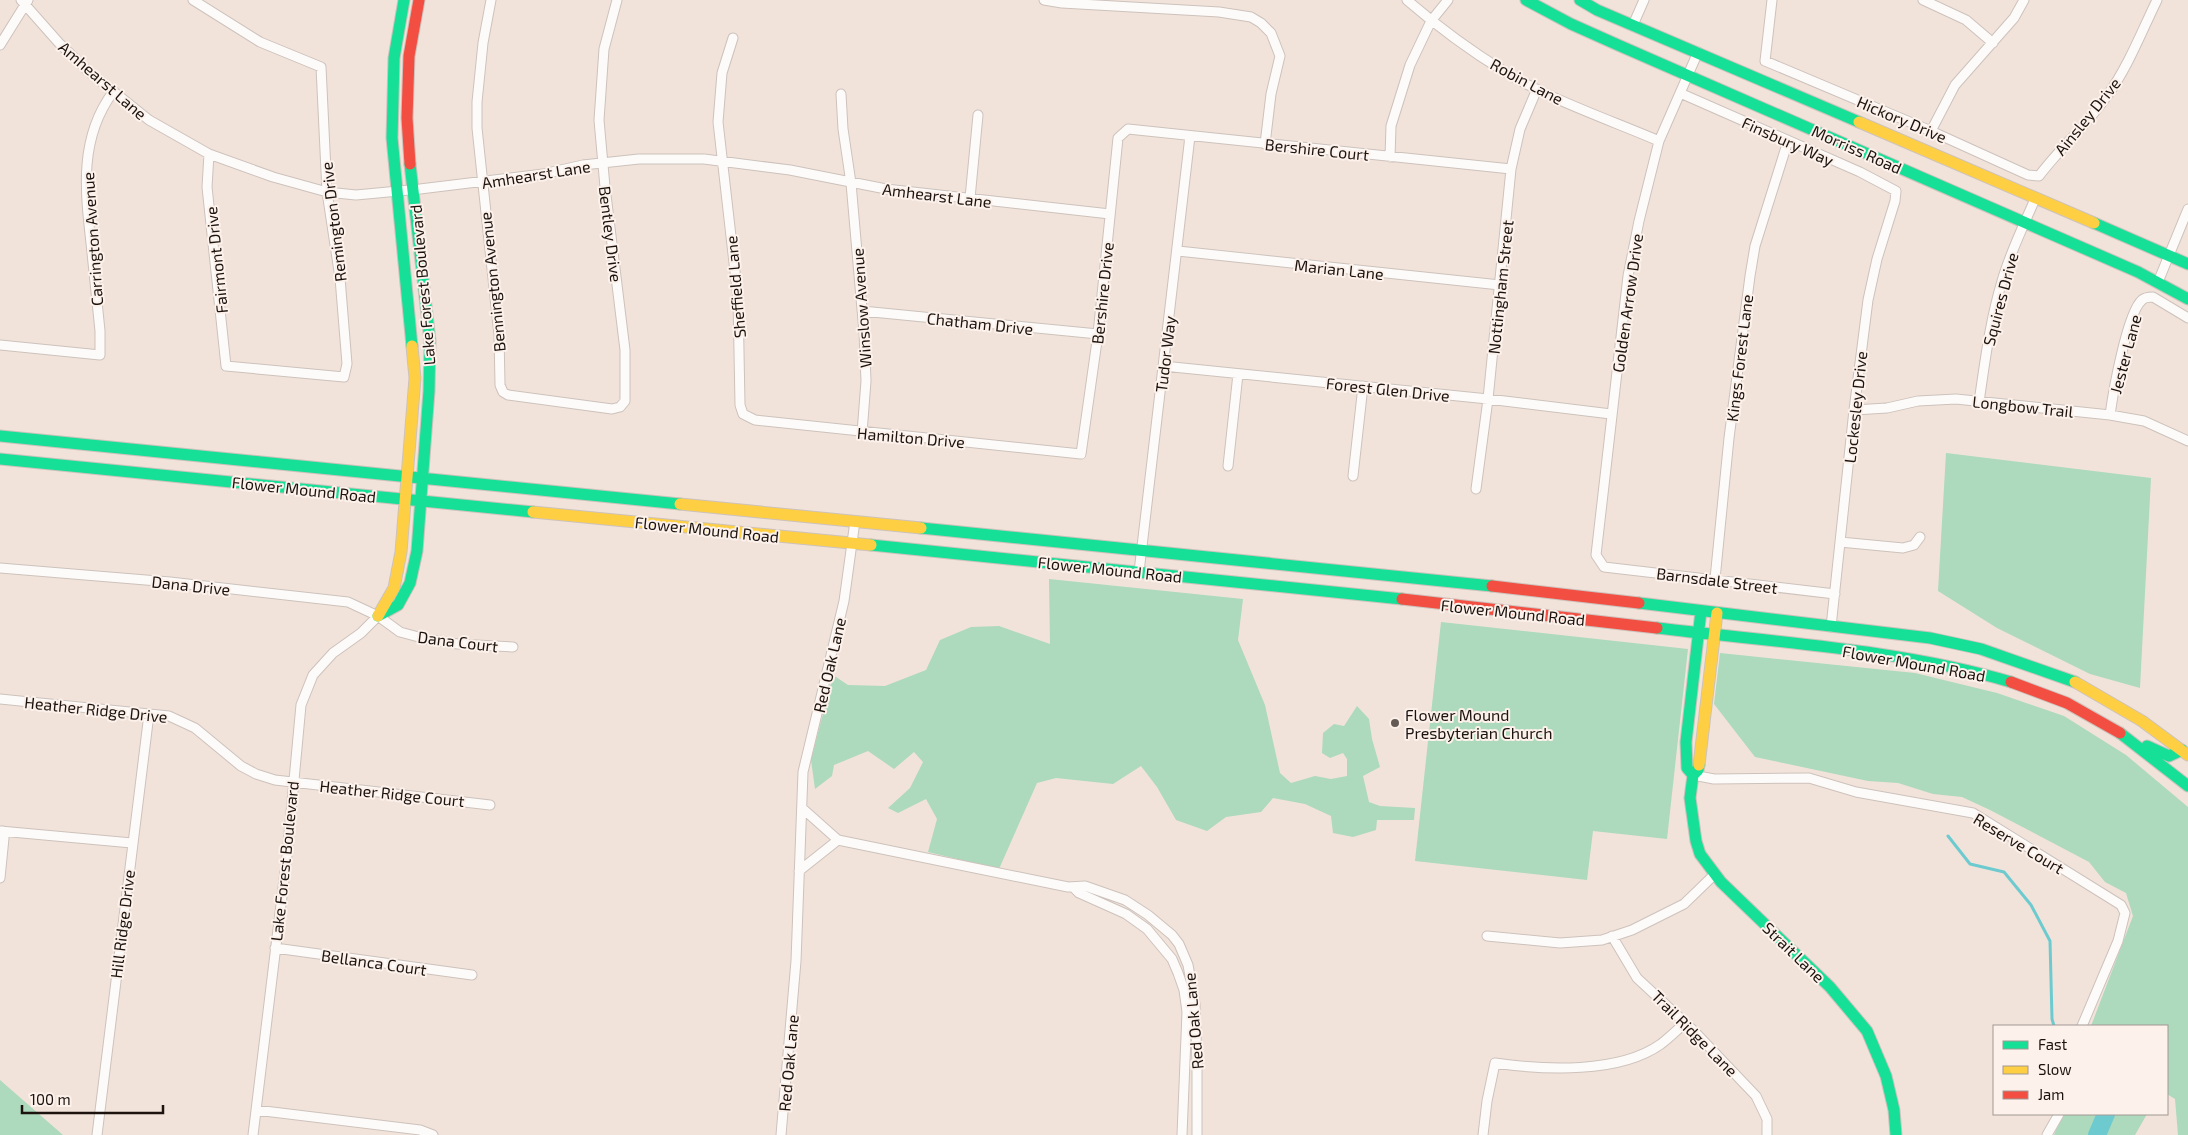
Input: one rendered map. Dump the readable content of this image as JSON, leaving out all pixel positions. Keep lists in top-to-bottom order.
{
  "streets": {
    "main road": [
      "Morriss Road",
      "Lake Forest Boulevard",
      "Flower Mound Road",
      "Strait Lane"
    ],
    "street": [
      "Amhearst Lane",
      "Robin Lane",
      "Ainsley Drive",
      "Hickory Drive",
      "Finsbury Way",
      "Bershire Court",
      "Remington Drive",
      "Bentley Drive",
      "Carrington Avenue",
      "Fairmont Drive",
      "Marian Lane",
      "Bennington Avenue",
      "Sheffield Lane",
      "Nottingham Street",
      "Bershire Drive",
      "Squires Drive",
      "Golden Arrow Drive",
      "Winslow Avenue",
      "Chatham Drive",
      "Tudor Way",
      "Jester Lane",
      "Kings Forest Lane",
      "Forest Glen Drive",
      "Longbow Trail",
      "Lockesley Drive",
      "Hamilton Drive",
      "Barnsdale Street",
      "Dana Drive",
      "Dana Court",
      "Red Oak Lane",
      "Heather Ridge Drive",
      "Heather Ridge Court",
      "Reserve Court",
      "Hill Ridge Drive",
      "Bellanca Court",
      "Trail Ridge Lane"
    ]
  },
  "crossings": [
    ["Amhearst Lane", "Remington Drive"],
    ["Amhearst Lane", "Bentley Drive"],
    ["Amhearst Lane", "Carrington Avenue"],
    ["Amhearst Lane", "Fairmont Drive"],
    ["Amhearst Lane", "Bennington Avenue"],
    ["Amhearst Lane", "Lake Forest Boulevard"],
    ["Amhearst Lane", "Sheffield Lane"],
    ["Amhearst Lane", "Bershire Drive"],
    ["Amhearst Lane", "Winslow Avenue"],
    ["Robin Lane", "Nottingham Street"],
    ["Robin Lane", "Golden Arrow Drive"],
    ["Ainsley Drive", "Hickory Drive"],
    ["Finsbury Way", "Golden Arrow Drive"],
    ["Finsbury Way", "Kings Forest Lane"],
    ["Finsbury Way", "Lockesley Drive"],
    ["Bershire Court", "Nottingham Street"],
    ["Bershire Court", "Bershire Drive"],
    ["Bershire Court", "Tudor Way"],
    ["Morriss Road", "Squires Drive"],
    ["Morriss Road", "Golden Arrow Drive"],
    ["Remington Drive", "Fairmont Drive"],
    ["Bentley Drive", "Bennington Avenue"],
    ["Marian Lane", "Nottingham Street"],
    ["Marian Lane", "Tudor Way"],
    ["Lake Forest Boulevard", "Flower Mound Road"],
    ["Lake Forest Boulevard", "Dana Drive"],
    ["Lake Forest Boulevard", "Dana Court"],
    ["Lake Forest Boulevard", "Heather Ridge Drive"],
    ["Lake Forest Boulevard", "Heather Ridge Court"],
    ["Lake Forest Boulevard", "Bellanca Court"],
    ["Sheffield Lane", "Hamilton Drive"],
    ["Nottingham Street", "Forest Glen Drive"],
    ["Bershire Drive", "Chatham Drive"],
    ["Bershire Drive", "Hamilton Drive"],
    ["Squires Drive", "Longbow Trail"],
    ["Golden Arrow Drive", "Forest Glen Drive"],
    ["Golden Arrow Drive", "Barnsdale Street"],
    ["Winslow Avenue", "Chatham Drive"],
    ["Winslow Avenue", "Hamilton Drive"],
    ["Tudor Way", "Forest Glen Drive"],
    ["Tudor Way", "Flower Mound Road"],
    ["Jester Lane", "Longbow Trail"],
    ["Kings Forest Lane", "Barnsdale Street"],
    ["Longbow Trail", "Lockesley Drive"],
    ["Lockesley Drive", "Flower Mound Road"],
    ["Lockesley Drive", "Barnsdale Street"],
    ["Flower Mound Road", "Red Oak Lane"],
    ["Flower Mound Road", "Strait Lane"],
    ["Dana Drive", "Dana Court"],
    ["Heather Ridge Drive", "Heather Ridge Court"],
    ["Heather Ridge Drive", "Hill Ridge Drive"],
    ["Reserve Court", "Strait Lane"]
  ],
  "places": ["Flower Mound Presbyterian Church"],
  "legend": ["Fast", "Slow", "Jam"],
  "scale_bar": "100 m"
}
